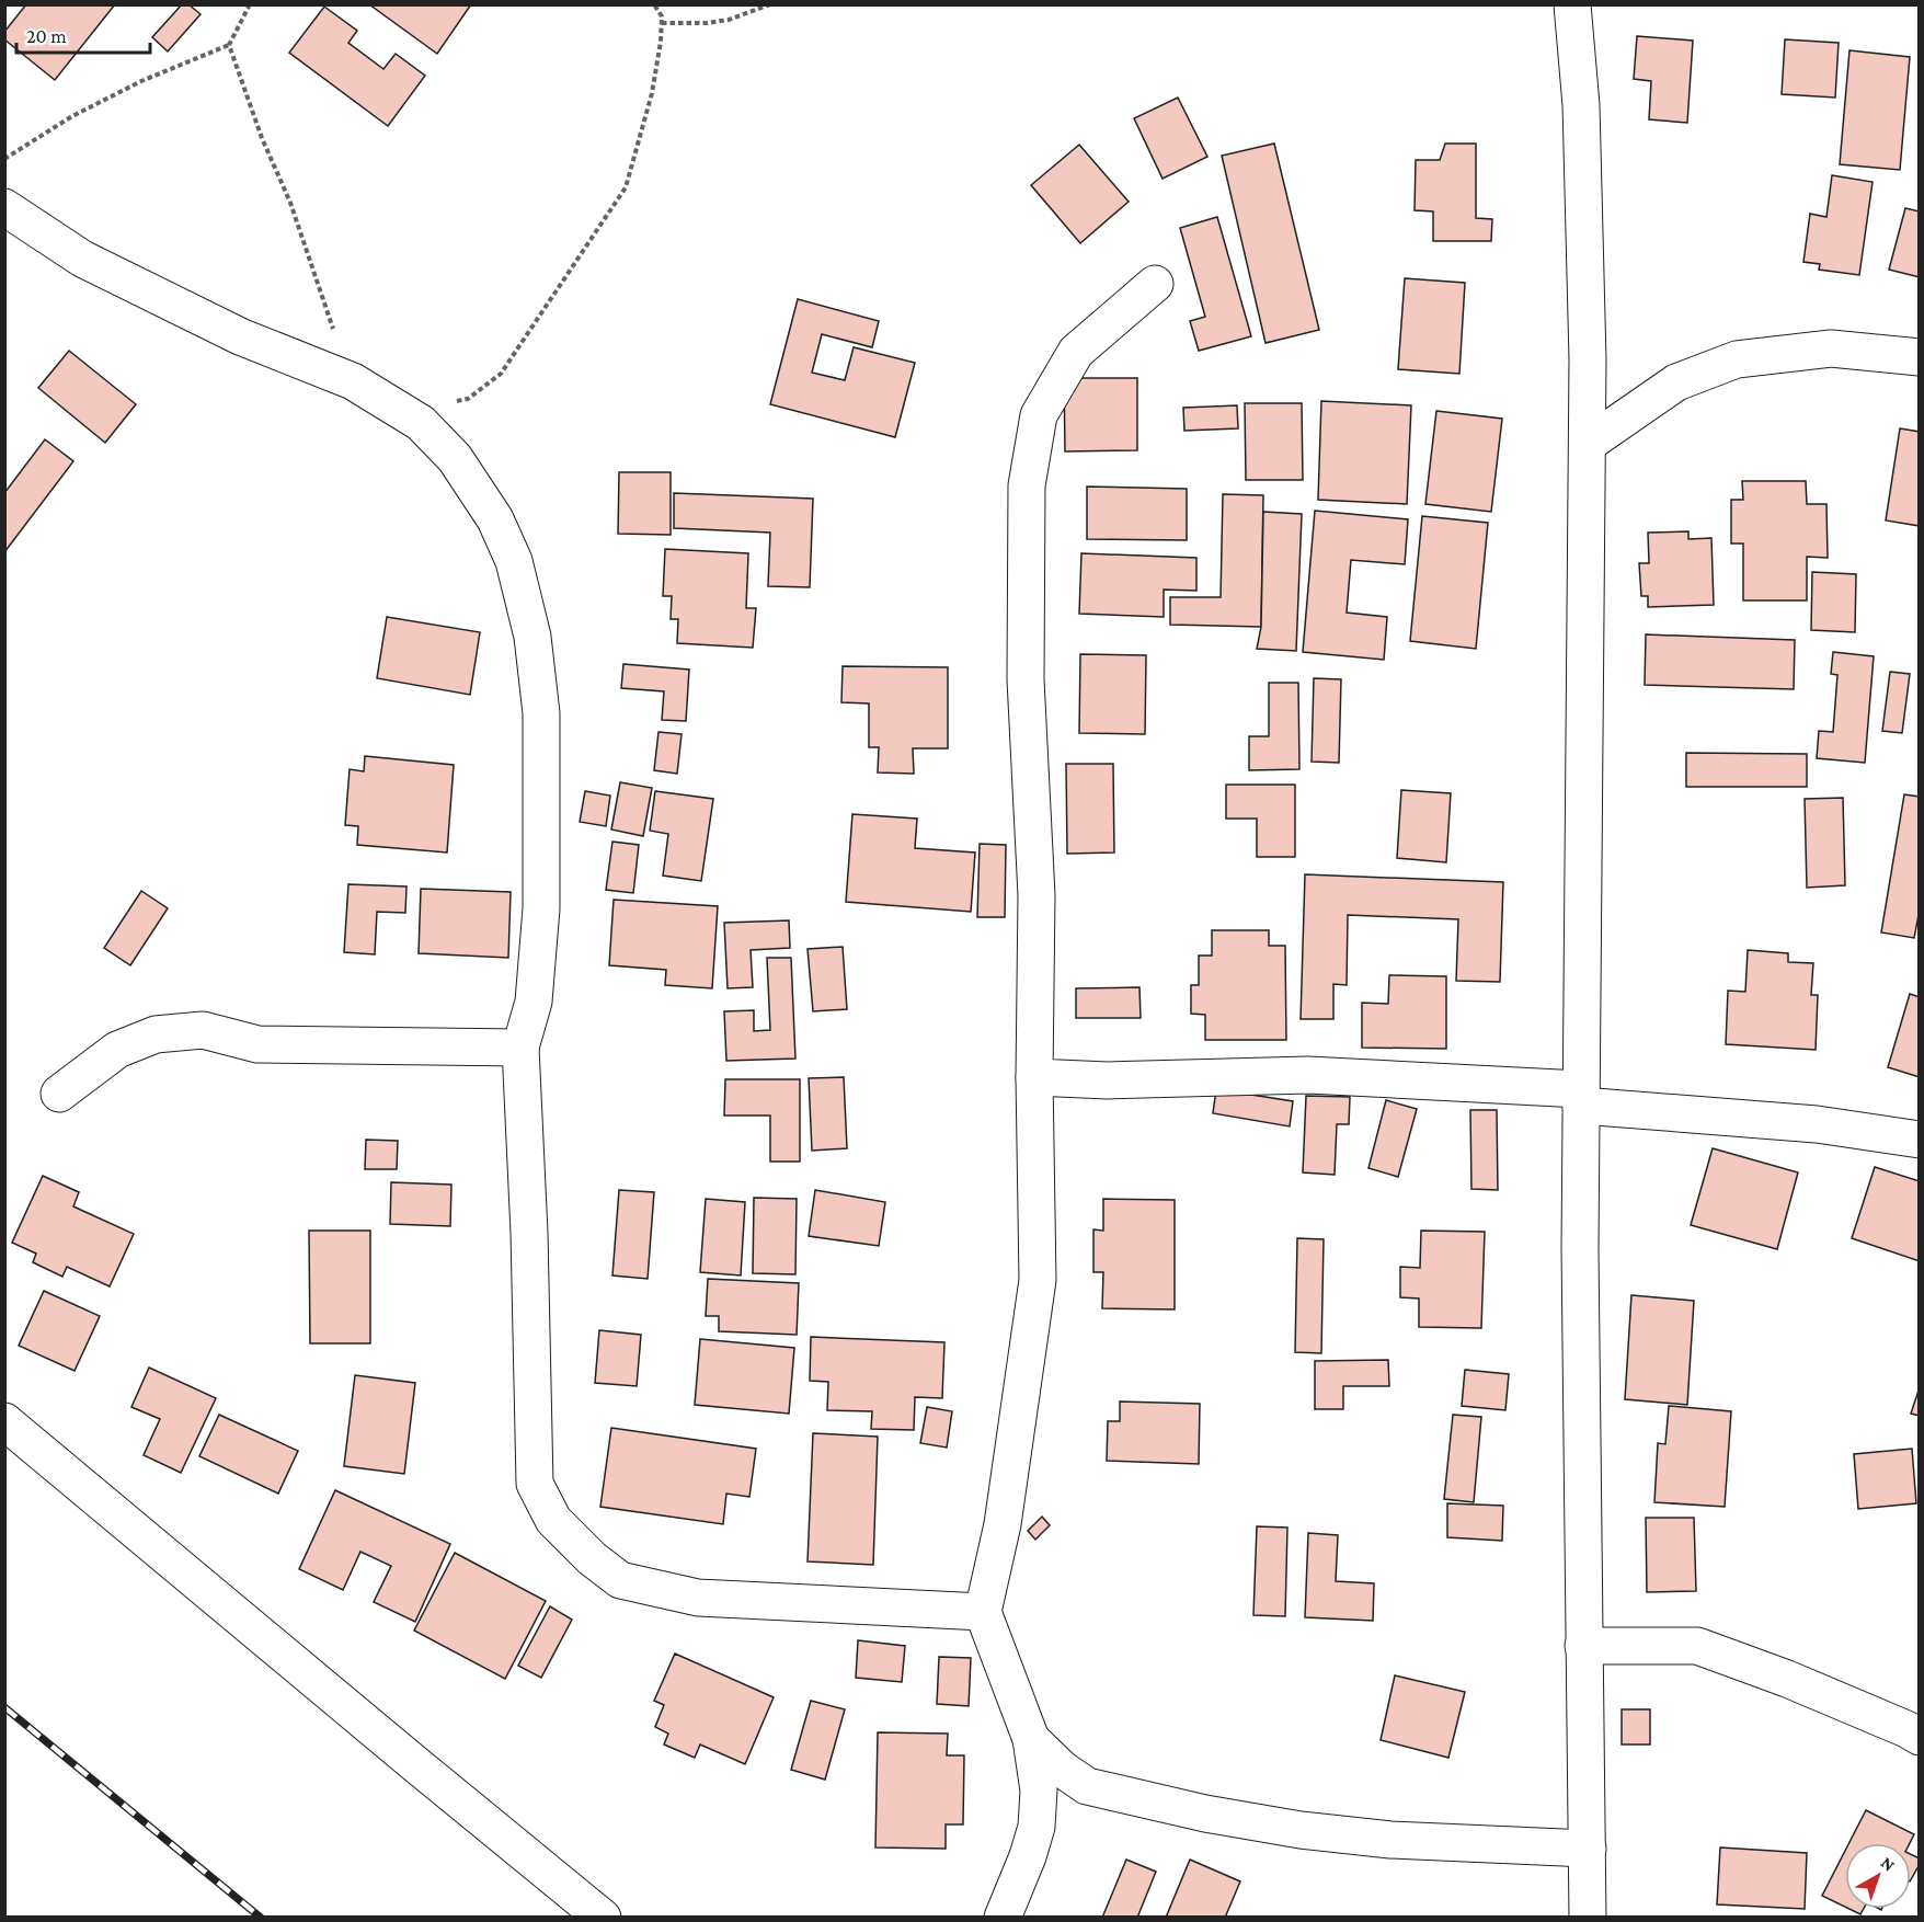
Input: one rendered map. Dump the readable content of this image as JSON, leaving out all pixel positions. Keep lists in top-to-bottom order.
{
  "scale_bar": "20 m",
  "north": "top right"
}
